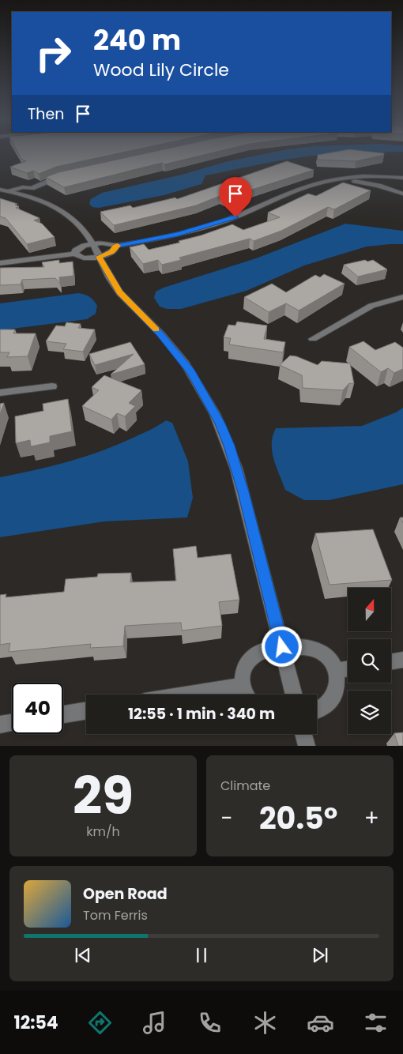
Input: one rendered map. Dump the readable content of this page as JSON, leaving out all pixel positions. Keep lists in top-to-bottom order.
{
  "north": "top",
  "page": {
    "turn": ["240 m", "Wood Lily Circle"],
    "then": "Then",
    "limit": "40",
    "trip": "12:55 · 1 min · 340 m",
    "tile": [
      ["29", "km/h"],
      "Climate"
    ],
    "heat": ["−", "20.5°", "+"],
    "song": ["Open Road", "Tom Ferris"],
    "tabs": "12:54"
  }
}
